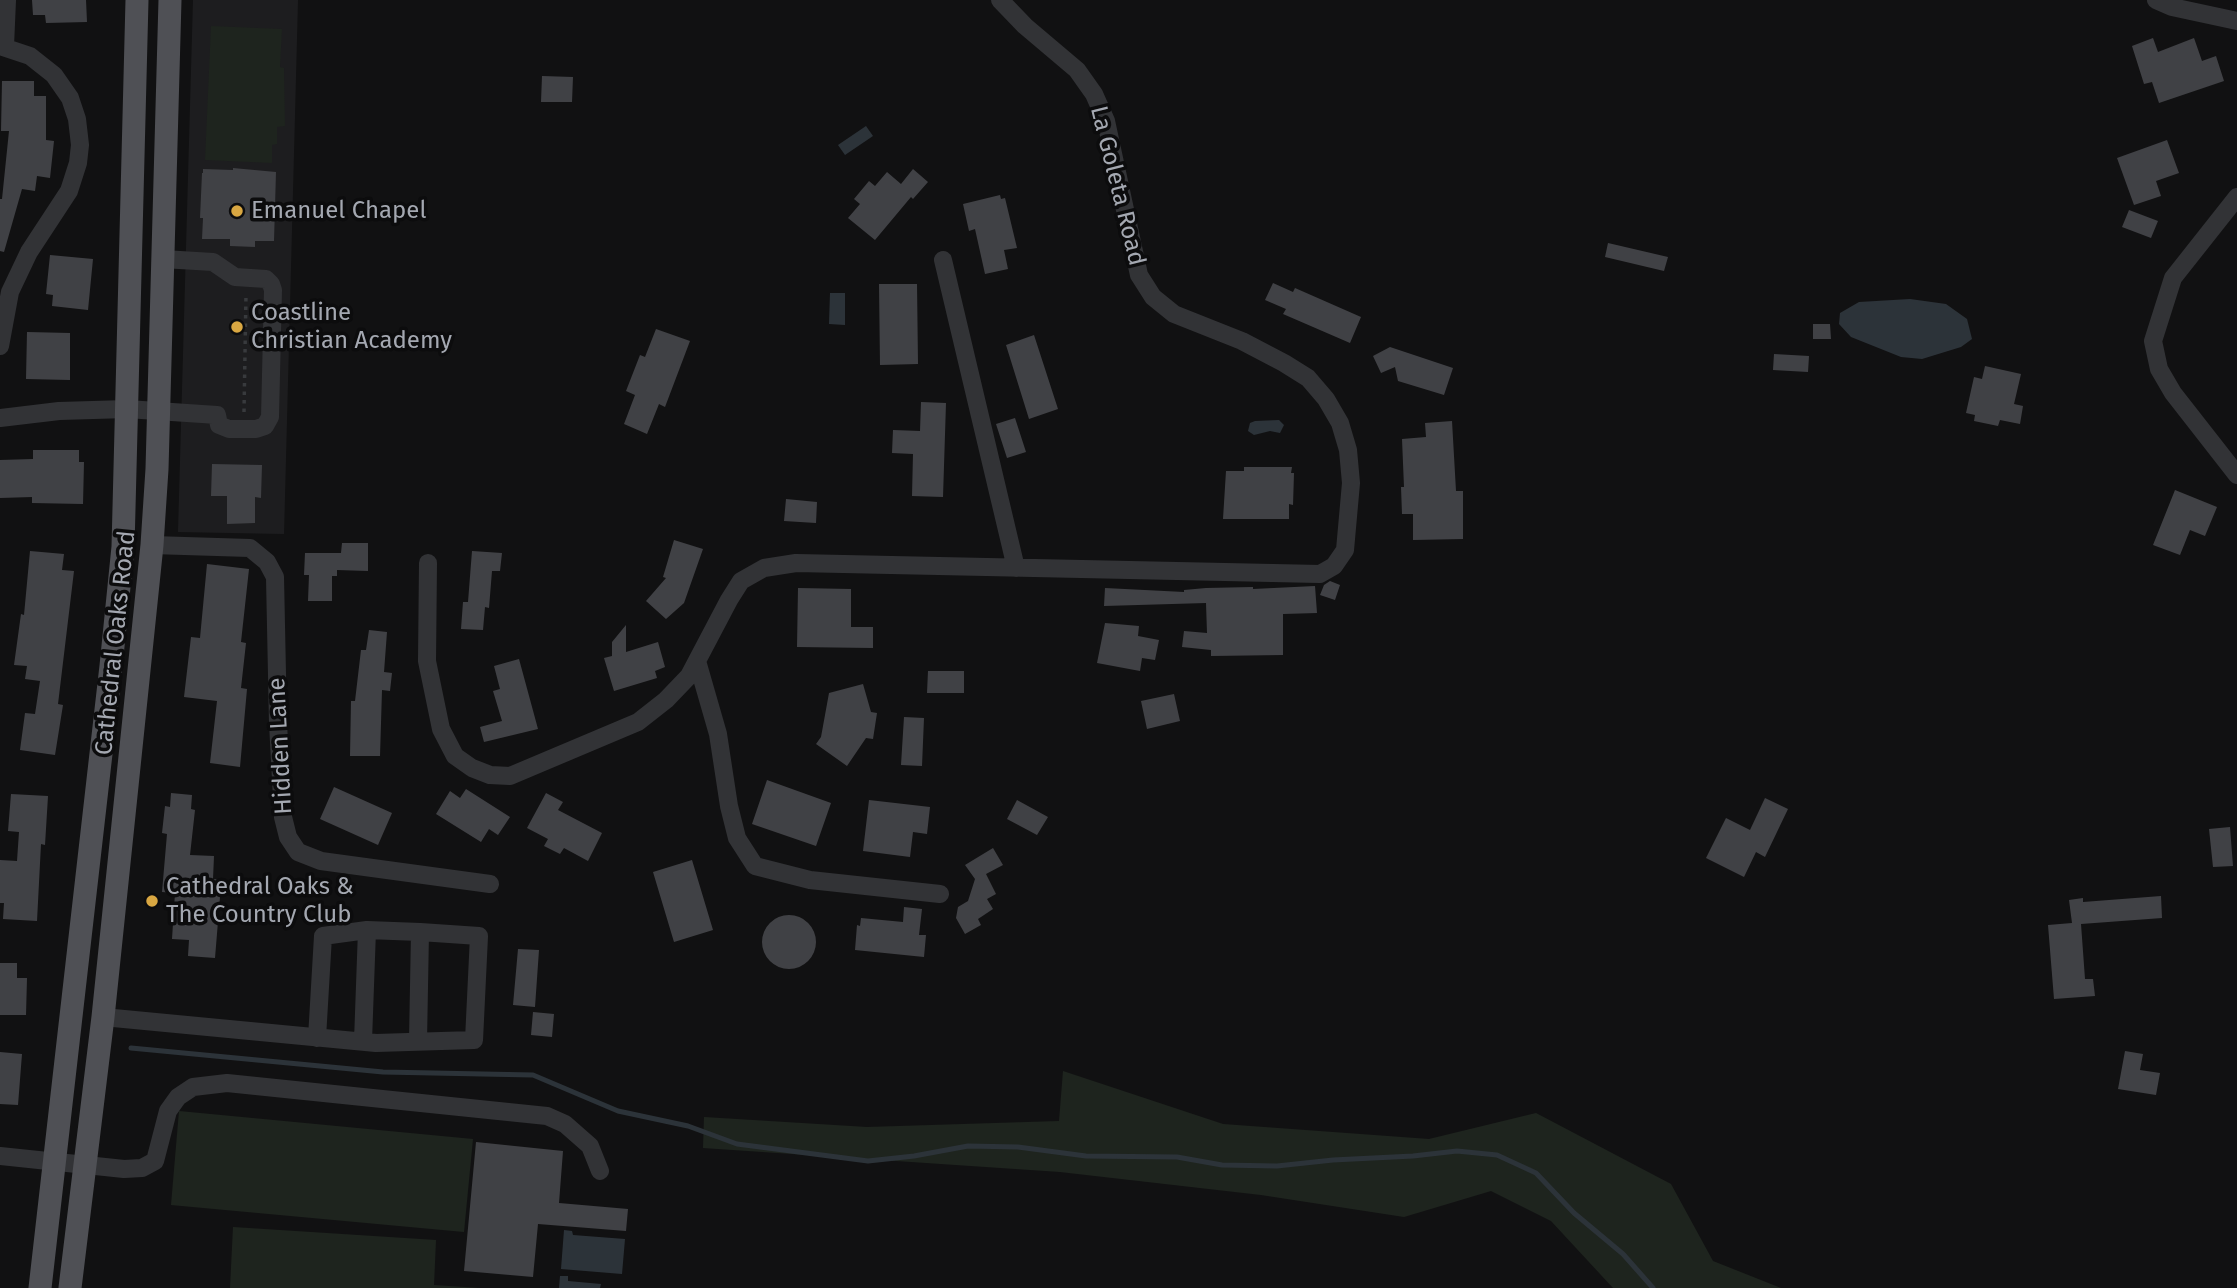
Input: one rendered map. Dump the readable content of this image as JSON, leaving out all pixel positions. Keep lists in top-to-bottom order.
{
  "streets": {
    "main road": ["Cathedral Oaks Road"],
    "street": ["La Goleta Road", "Hidden Lane"]
  },
  "crossings": [
    ["Cathedral Oaks Road", "Hidden Lane"]
  ],
  "places": ["Emanuel Chapel", "Coastline Christian Academy", "Cathedral Oaks & The Country Club"]
}
